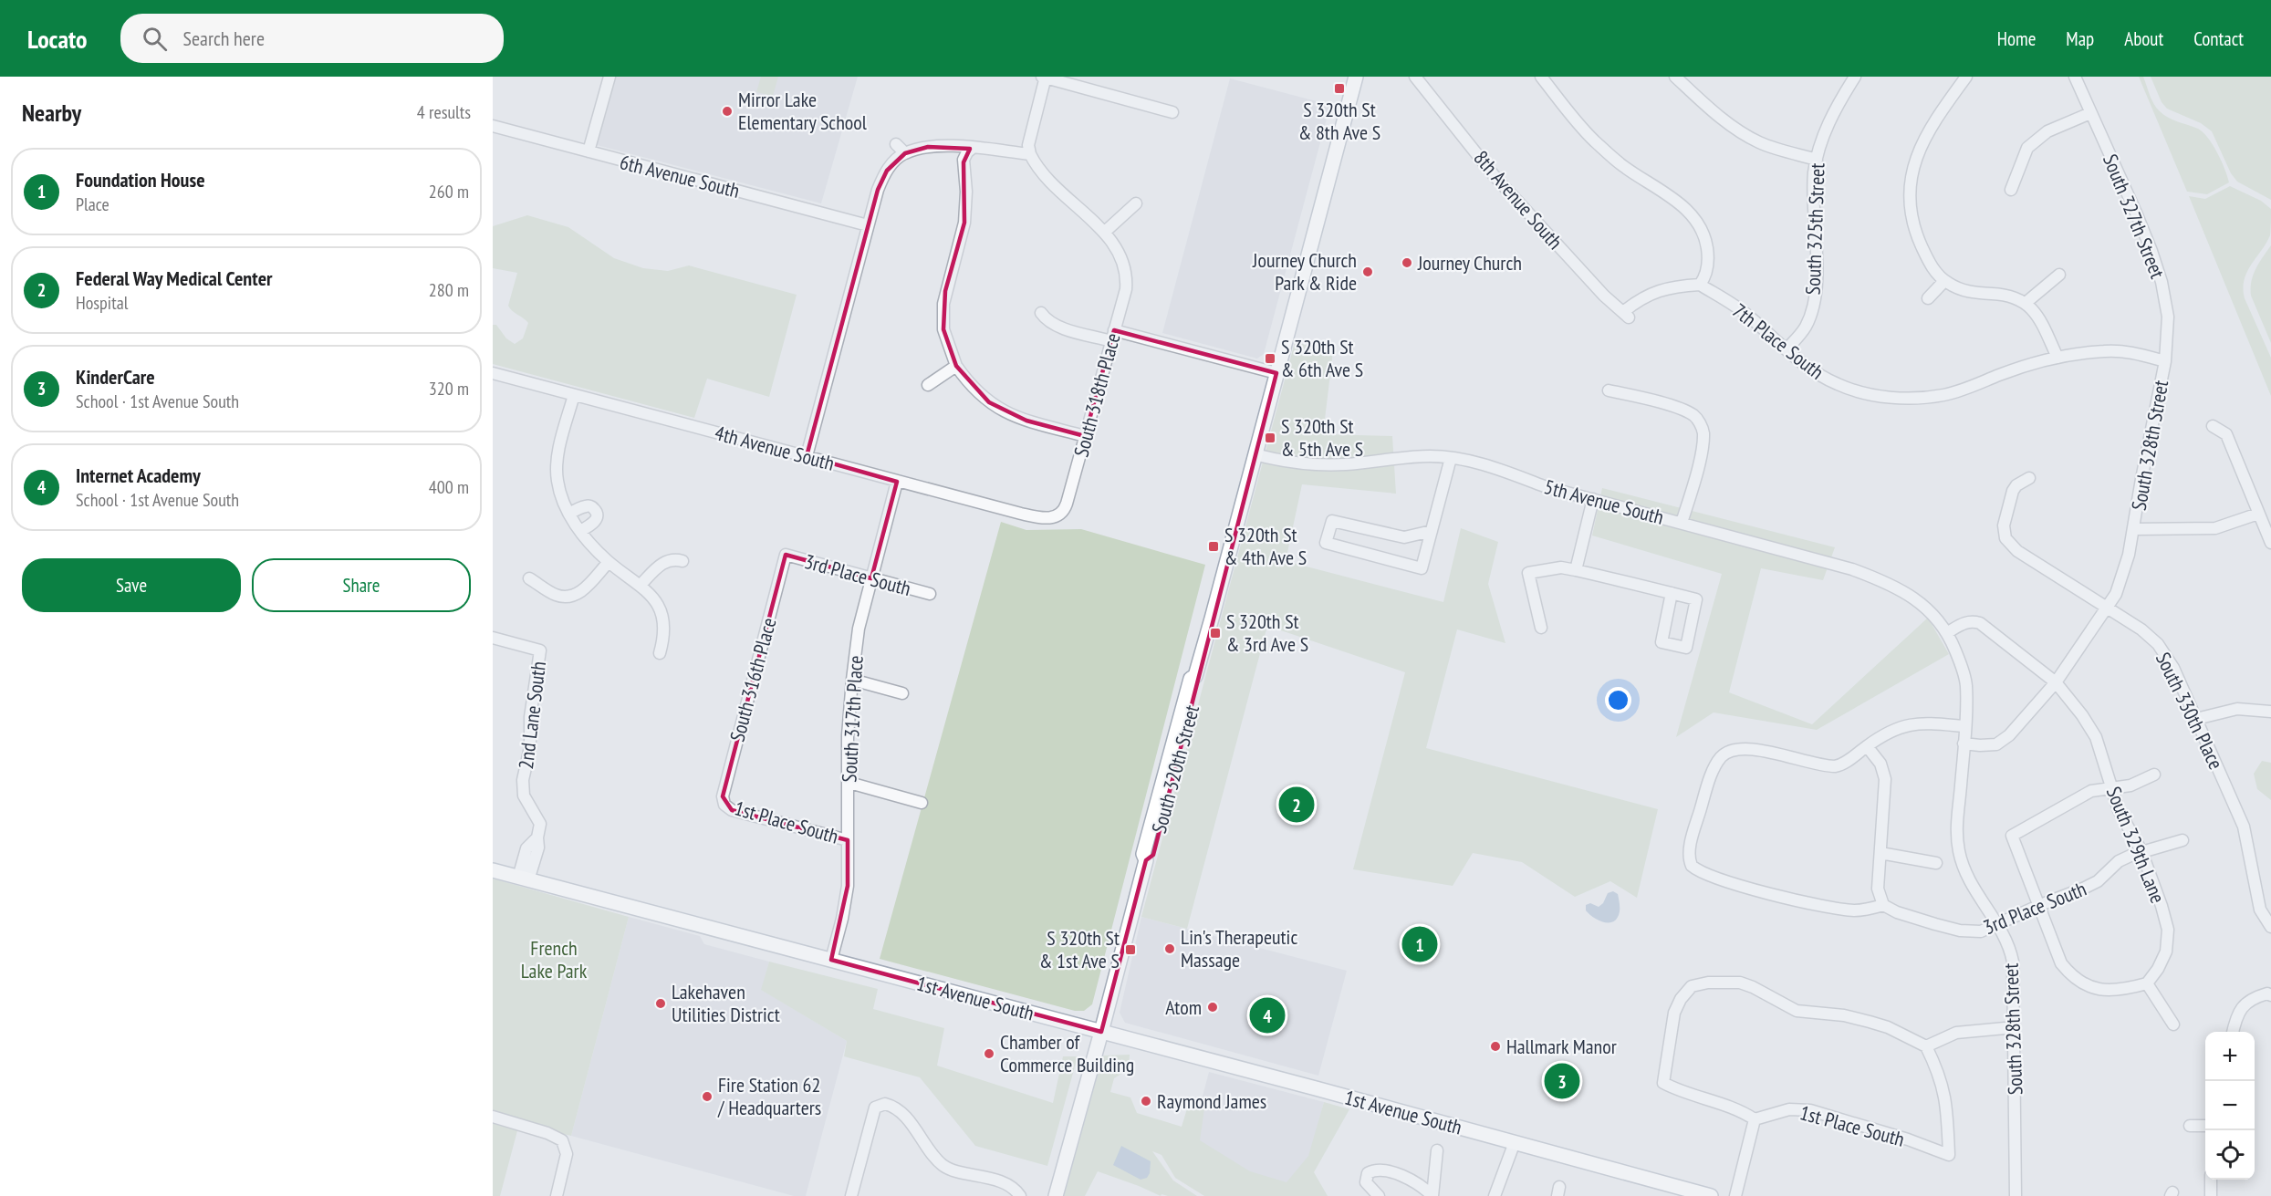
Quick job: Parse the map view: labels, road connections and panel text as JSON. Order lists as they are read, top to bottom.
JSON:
{
  "streets": {
    "main road": ["South 320th Street", "1st Avenue South"],
    "street": [
      "6th Avenue South",
      "8th Avenue South",
      "South 327th Street",
      "South 325th Street",
      "7th Place South",
      "South 318th Place",
      "South 328th Street",
      "4th Avenue South",
      "5th Avenue South",
      "3rd Place South",
      "South 316th Place",
      "South 330th Place",
      "2nd Lane South",
      "South 317th Place",
      "1st Place South",
      "South 329th Lane"
    ]
  },
  "crossings": [
    ["8th Avenue South", "7th Place South"],
    ["South 327th Street", "7th Place South"],
    ["South 327th Street", "South 328th Street"],
    ["South 325th Street", "7th Place South"],
    ["7th Place South", "South 328th Street"],
    ["South 318th Place", "4th Avenue South"],
    ["South 328th Street", "5th Avenue South"],
    ["South 328th Street", "3rd Place South"],
    ["South 328th Street", "South 330th Place"],
    ["South 328th Street", "South 329th Lane"],
    ["4th Avenue South", "South 317th Place"],
    ["5th Avenue South", "South 320th Street"],
    ["3rd Place South", "South 316th Place"],
    ["3rd Place South", "South 317th Place"],
    ["3rd Place South", "South 329th Lane"],
    ["South 316th Place", "1st Place South"],
    ["2nd Lane South", "1st Avenue South"],
    ["South 317th Place", "1st Place South"],
    ["South 317th Place", "1st Avenue South"],
    ["South 320th Street", "1st Avenue South"]
  ],
  "parks": ["French Lake Park"],
  "places": {
    "transit": [
      "S 320th St & 8th Ave S",
      "S 320th St & 6th Ave S",
      "S 320th St & 5th Ave S",
      "S 320th St & 4th Ave S",
      "S 320th St & 3rd Ave S",
      "S 320th St & 1st Ave S"
    ],
    "other": [
      "Mirror Lake Elementary School",
      "Journey Church",
      "Journey Church Park & Ride",
      "Lin's Therapeutic Massage",
      "Lakehaven Utilities District",
      "Atom",
      "Hallmark Manor",
      "Chamber of Commerce Building",
      "Fire Station 62 / Headquarters",
      "Raymond James"
    ]
  },
  "page": {
    "header": "Locato",
    "search": "Search here",
    "nav": [
      "Home",
      "Map",
      "About",
      "Contact"
    ],
    "heading": ["Nearby", "4 results"],
    "list": [
      {
        "mark": "1",
        "name": "Foundation House",
        "note": "Place",
        "value": "260 m"
      },
      {
        "mark": "2",
        "name": "Federal Way Medical Center",
        "note": "Hospital",
        "value": "280 m"
      },
      {
        "mark": "3",
        "name": "KinderCare",
        "note": "School · 1st Avenue South",
        "value": "320 m"
      },
      {
        "mark": "4",
        "name": "Internet Academy",
        "note": "School · 1st Avenue South",
        "value": "400 m"
      }
    ],
    "buttons": ["Save", "Share"],
    "pins": [
      "2",
      "1",
      "4",
      "3"
    ],
    "map_buttons": ["+", "−"]
  }
}
